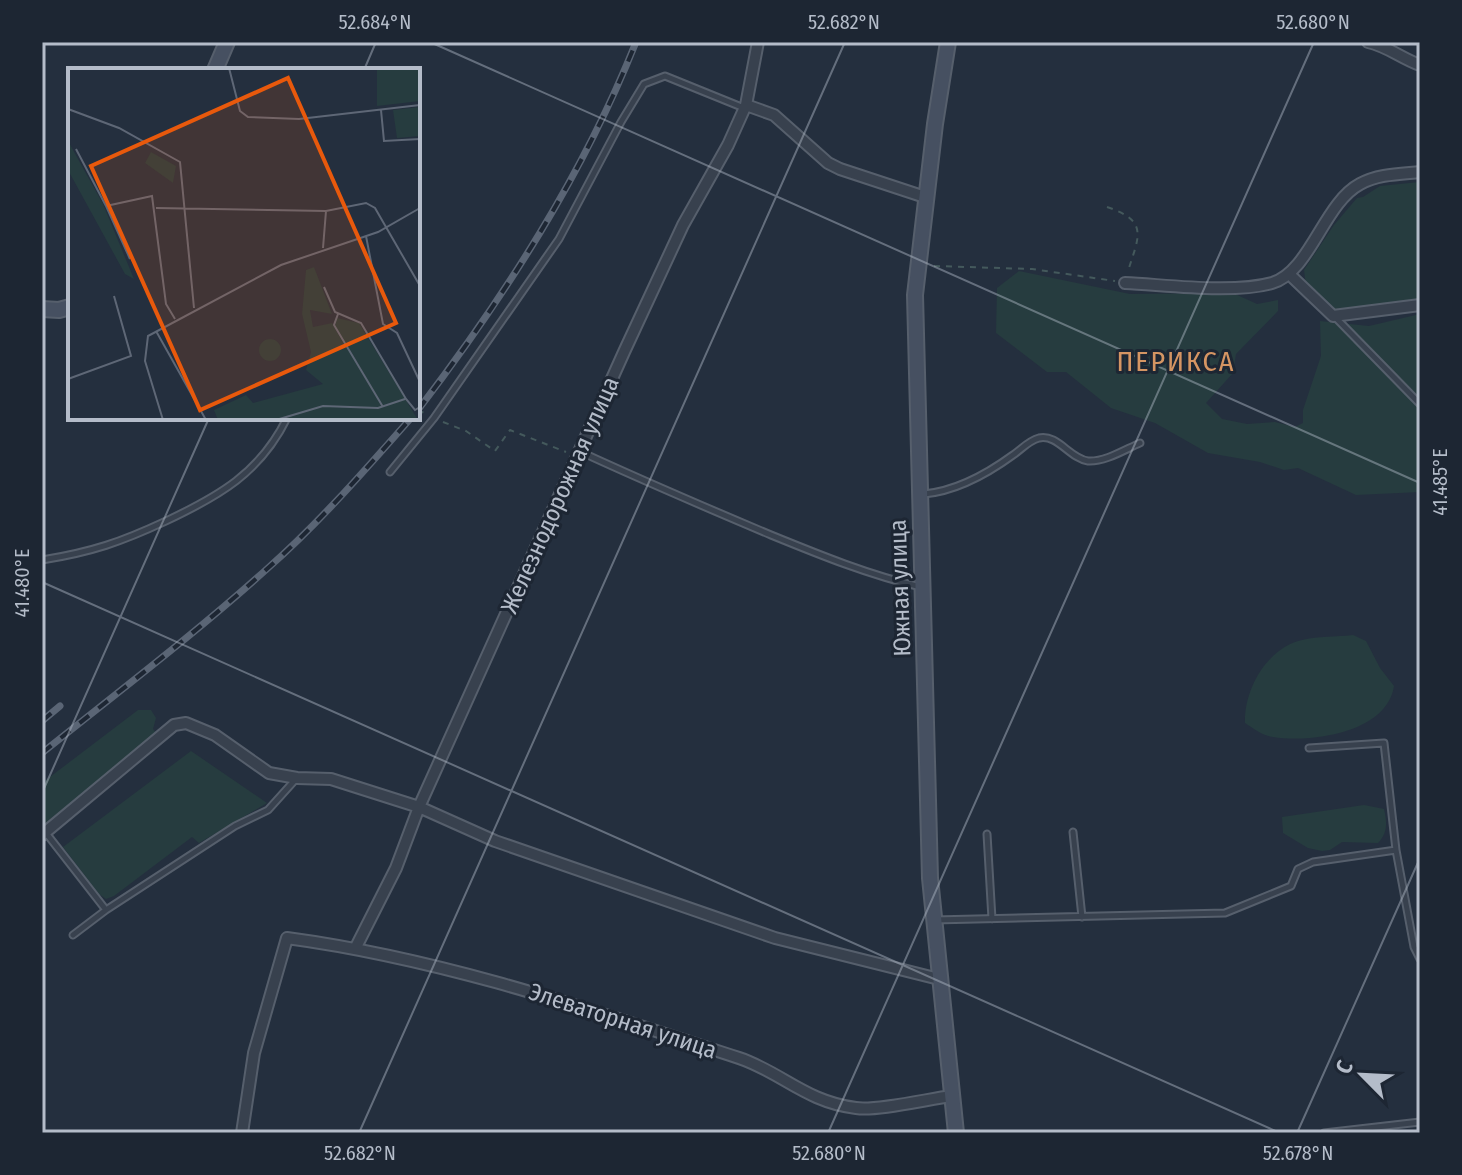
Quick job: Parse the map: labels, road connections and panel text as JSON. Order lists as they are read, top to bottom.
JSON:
{
  "streets": {
    "street": ["Железнодорожная улица", "Южная улица", "Элеваторная улица"]
  },
  "crossings": [
    ["Железнодорожная улица", "Элеваторная улица"],
    ["Южная улица", "Элеваторная улица"]
  ],
  "districts": ["ПЕРИКСА"],
  "north": "top left",
  "coordinates": [
    "52.684°N",
    "52.682°N",
    "52.680°N",
    "41.485°E",
    "41.480°E",
    "52.678°N"
  ]
}
